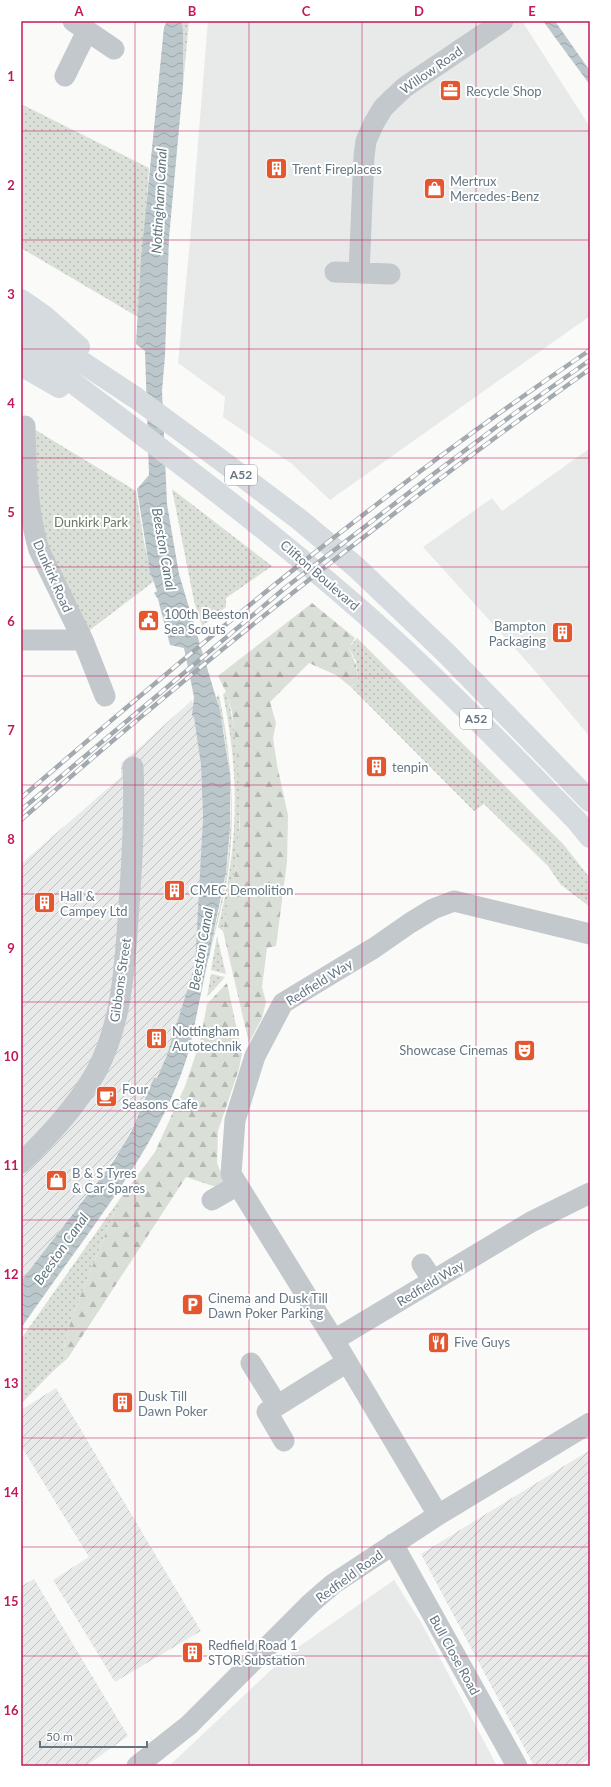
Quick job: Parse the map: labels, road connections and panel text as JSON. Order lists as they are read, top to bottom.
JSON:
{
  "streets": {
    "highway": ["A52", "Clifton Boulevard"],
    "street": [
      "Willow Road",
      "Dunkirk Road",
      "Gibbons Street",
      "Redfield Way",
      "Redfield Road",
      "Bull Close Road"
    ]
  },
  "crossings": [
    ["Redfield Way", "Redfield Road"],
    ["Redfield Road", "Bull Close Road"]
  ],
  "water": ["Nottingham Canal", "Beeston Canal"],
  "parks": ["Dunkirk Park"],
  "places": {
    "office": ["Recycle Shop"],
    "building": [
      "Trent Fireplaces",
      "Bampton Packaging",
      "tenpin",
      "CMEC Demolition",
      "Hall & Campey Ltd",
      "Nottingham Autotechnik",
      "Dusk Till Dawn Poker",
      "Redfield Road 1 STOR Substation"
    ],
    "shop": ["Mertrux Mercedes-Benz", "B & S Tyres & Car Spares"],
    "public building": ["100th Beeston Sea Scouts"],
    "theatre": ["Showcase Cinemas"],
    "cafe": ["Four Seasons Cafe"],
    "parking": ["Cinema and Dusk Till Dawn Poker Parking"],
    "restaurant": ["Five Guys"]
  },
  "scale_bar": "50 m",
  "grid": {
    "columns": [
      "A",
      "B",
      "C",
      "D",
      "E"
    ],
    "rows": [
      "1",
      "2",
      "3",
      "4",
      "5",
      "6",
      "7",
      "8",
      "9",
      "10",
      "11",
      "12",
      "13",
      "14",
      "15",
      "16"
    ]
  }
}
